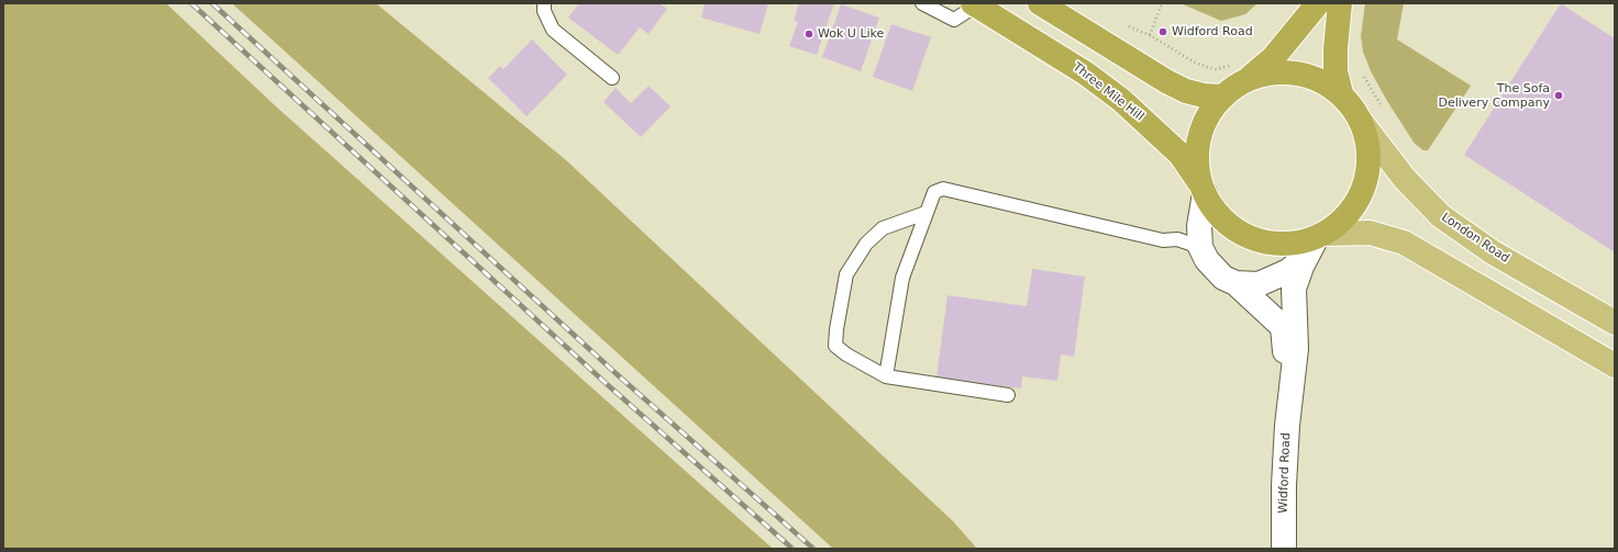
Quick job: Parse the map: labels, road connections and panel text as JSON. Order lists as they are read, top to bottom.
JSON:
{
  "streets": {
    "highway": ["Three Mile Hill"],
    "main road": ["London Road"],
    "street": ["Widford Road"]
  },
  "crossings": [
    ["Three Mile Hill", "Widford Road"]
  ],
  "places": ["Widford Road", "Wok U Like", "The Sofa Delivery Company"]
}
